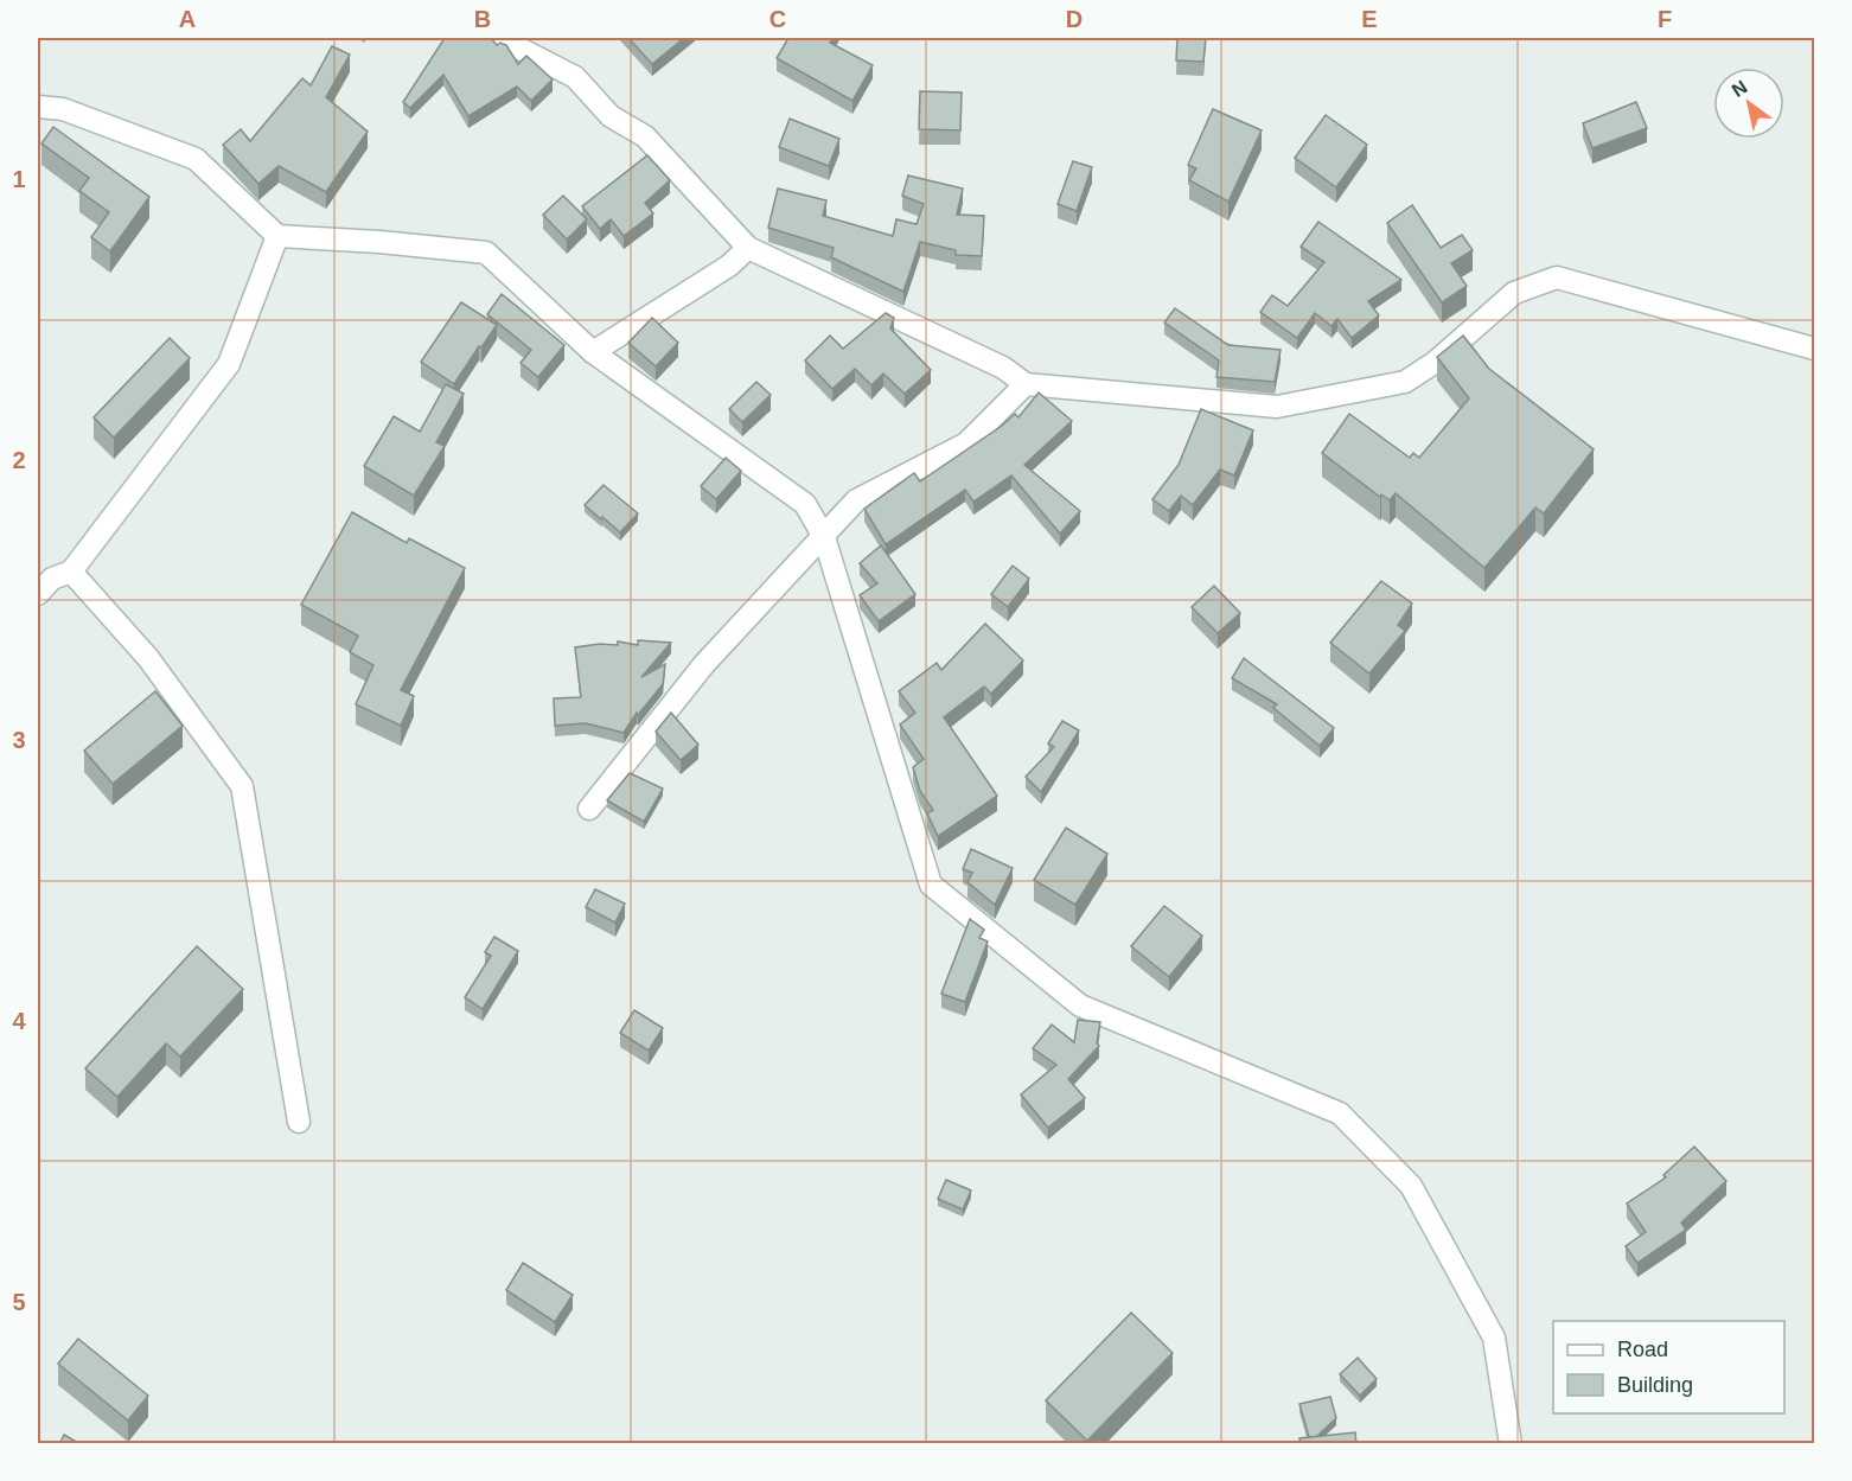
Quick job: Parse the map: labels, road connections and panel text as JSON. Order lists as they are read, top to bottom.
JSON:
{
  "legend": ["Road", "Building"],
  "north": "top left",
  "grid": {
    "columns": [
      "A",
      "B",
      "C",
      "D",
      "E",
      "F"
    ],
    "rows": [
      "1",
      "2",
      "3",
      "4",
      "5"
    ]
  }
}
